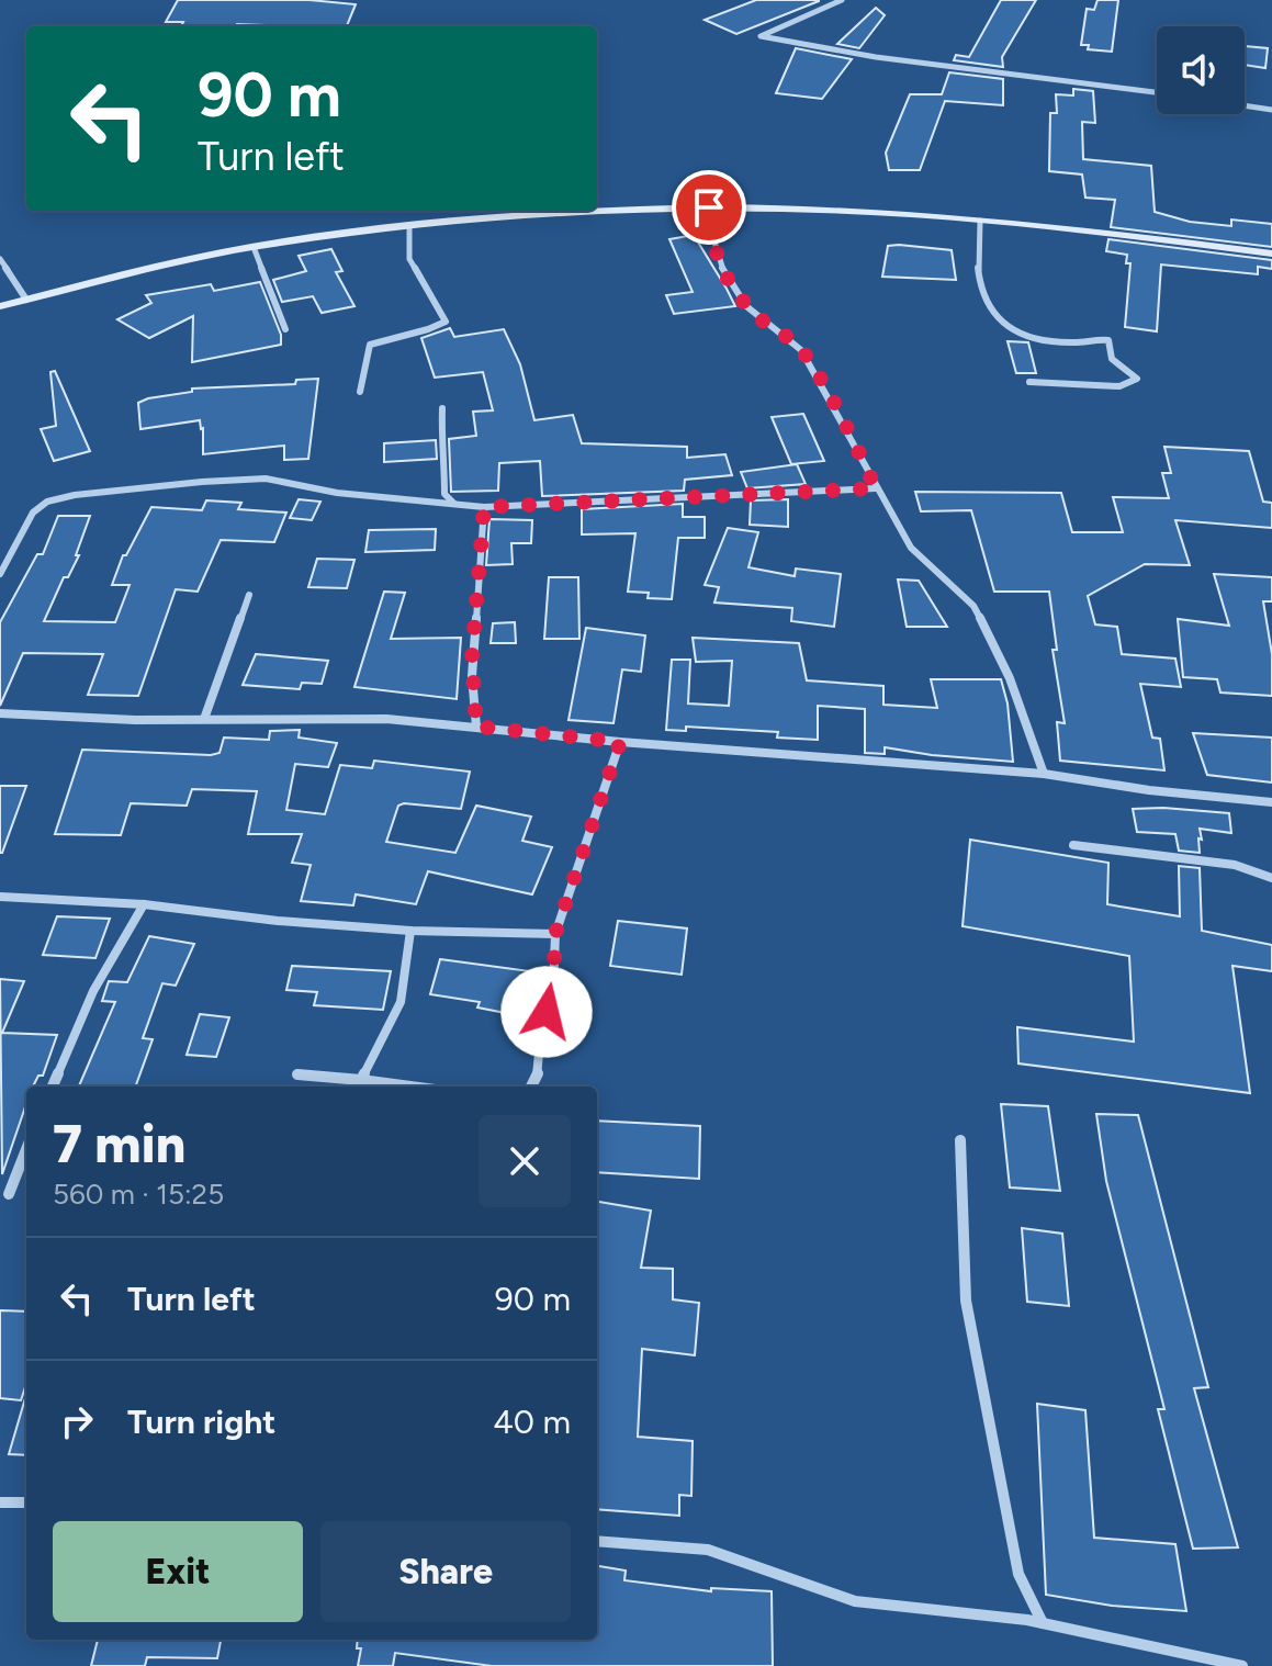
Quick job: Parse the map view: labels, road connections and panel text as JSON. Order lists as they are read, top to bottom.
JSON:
{
  "page": {
    "turn": ["90 m", "Turn left"],
    "heading": ["7 min", "560 m · 15:25"],
    "list": [
      {
        "name": "Turn left",
        "value": "90 m"
      },
      {
        "name": "Turn right",
        "value": "40 m"
      }
    ],
    "buttons": ["Exit", "Share"]
  }
}
